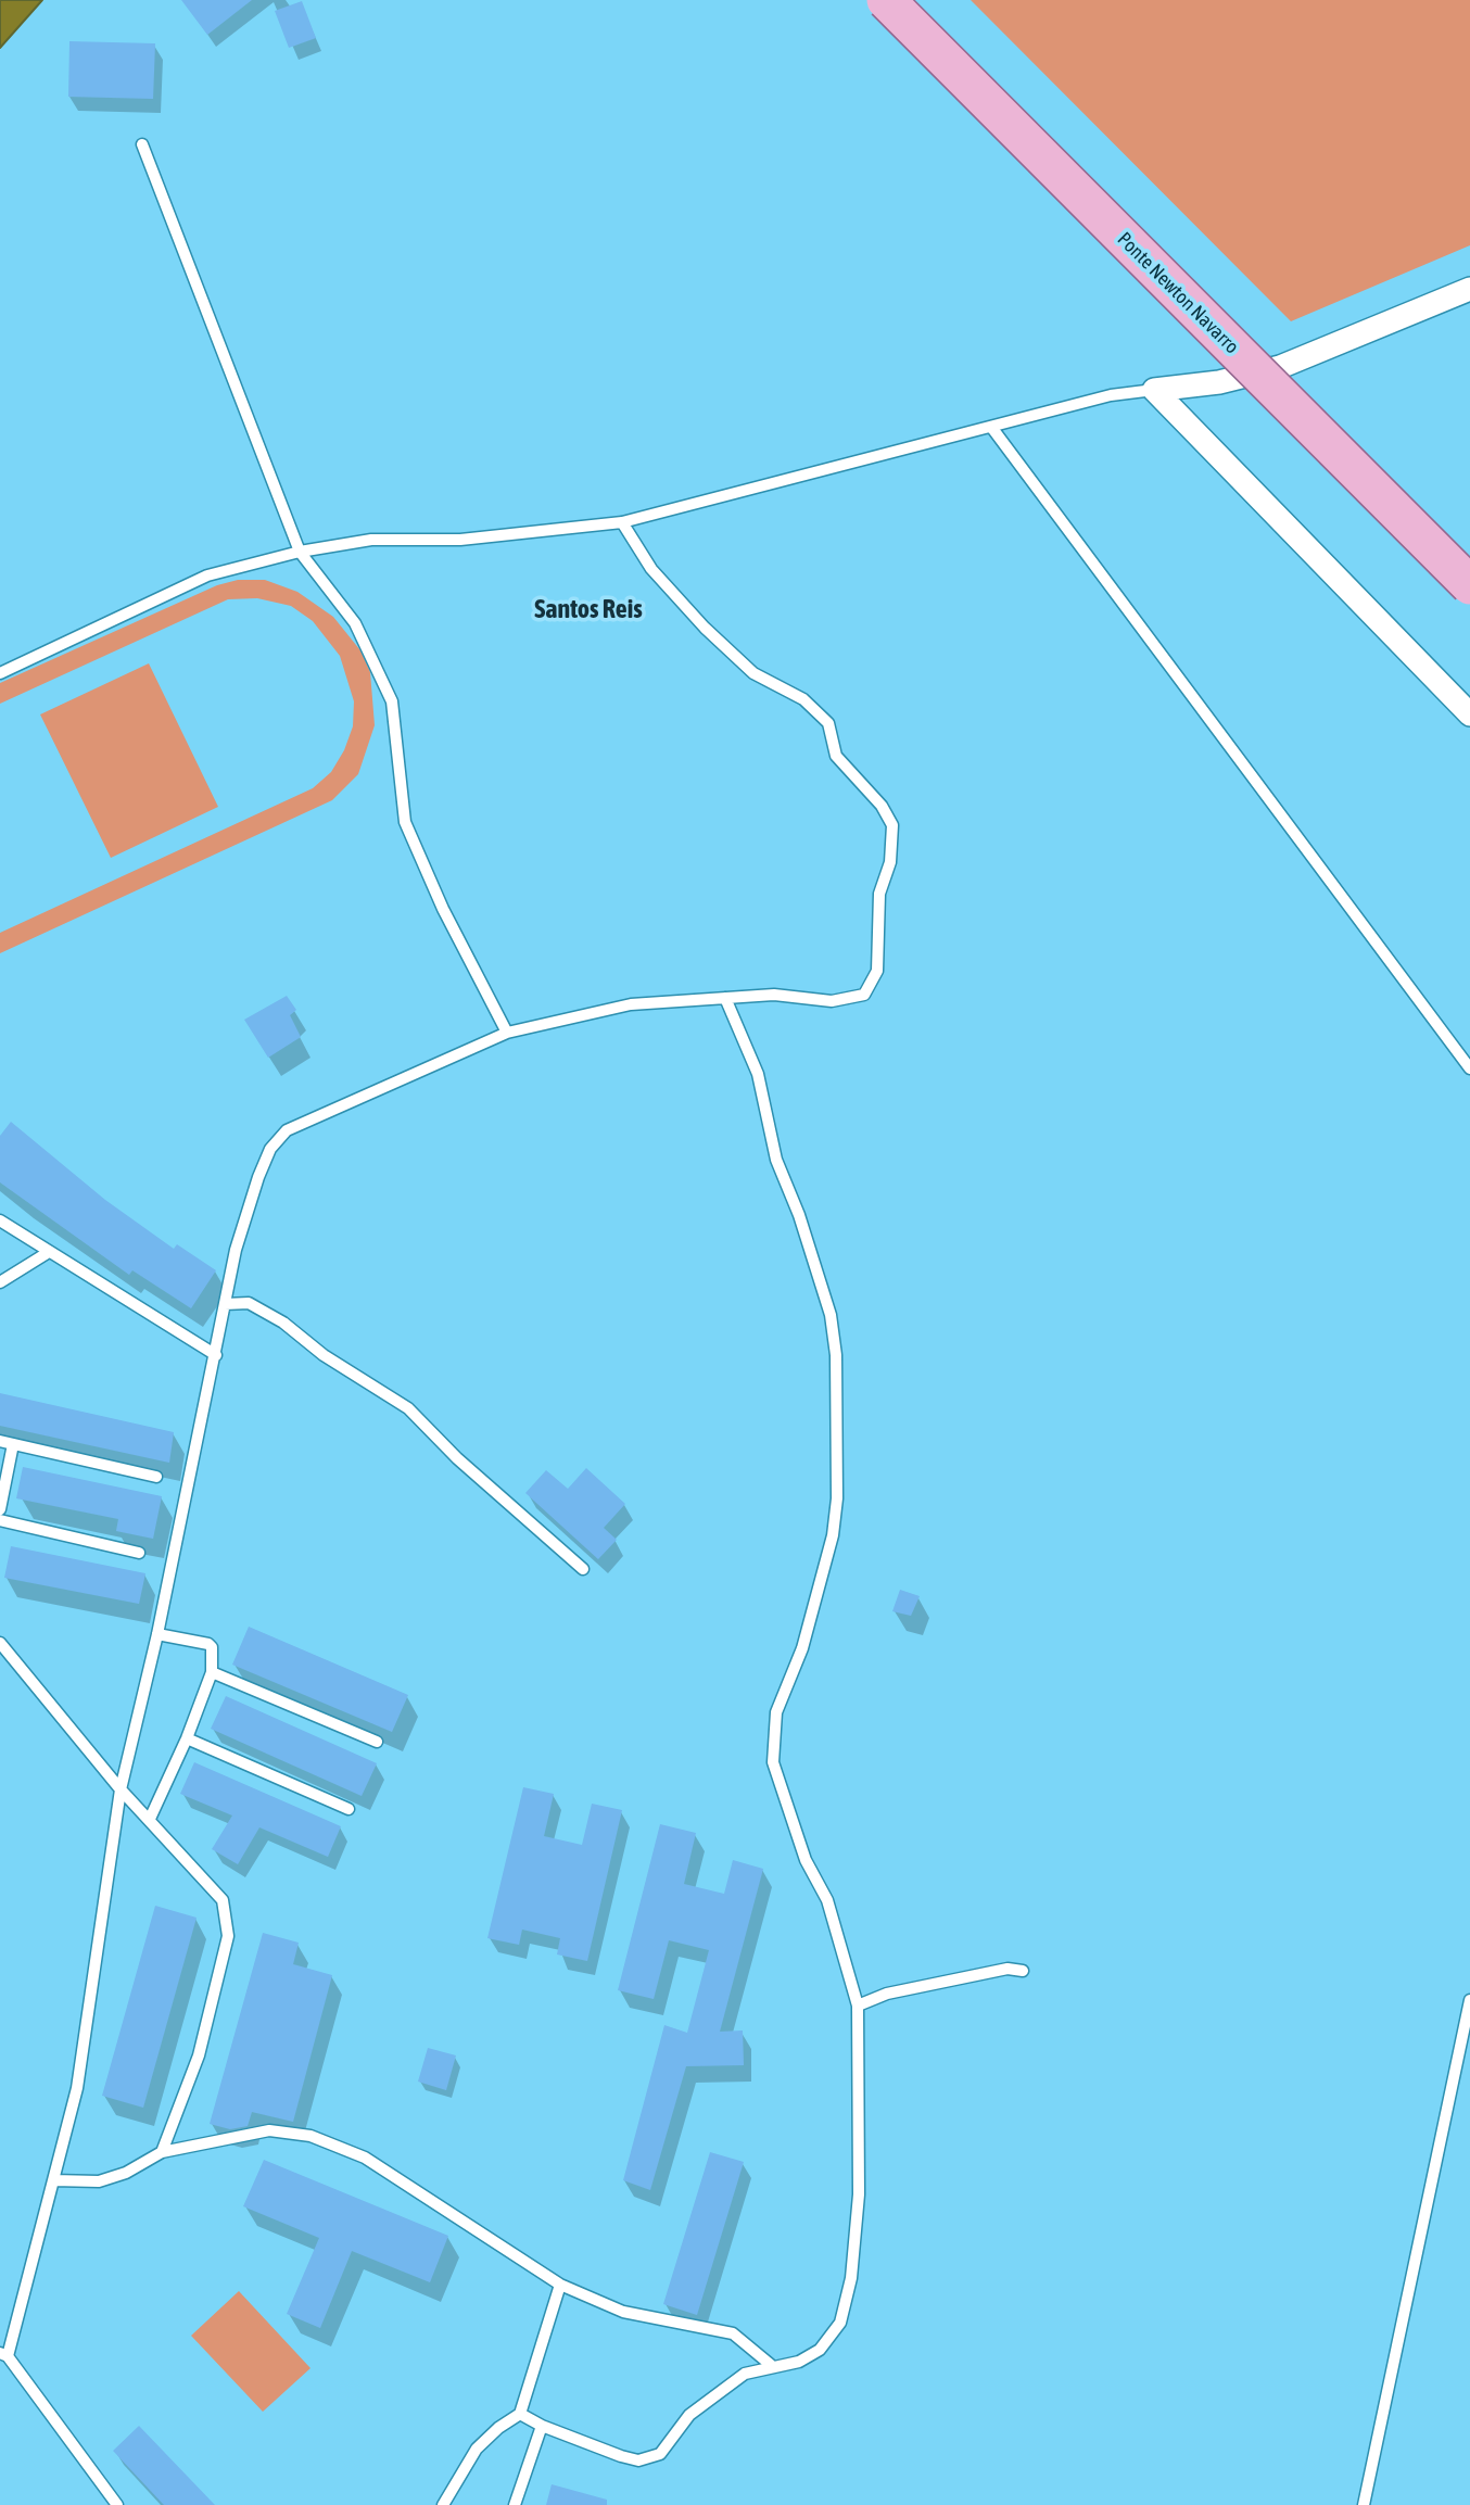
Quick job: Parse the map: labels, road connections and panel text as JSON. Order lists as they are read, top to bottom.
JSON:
{
  "streets": {
    "main road": ["Ponte Newton Navarro"]
  },
  "districts": ["Santos Reis"]
}
